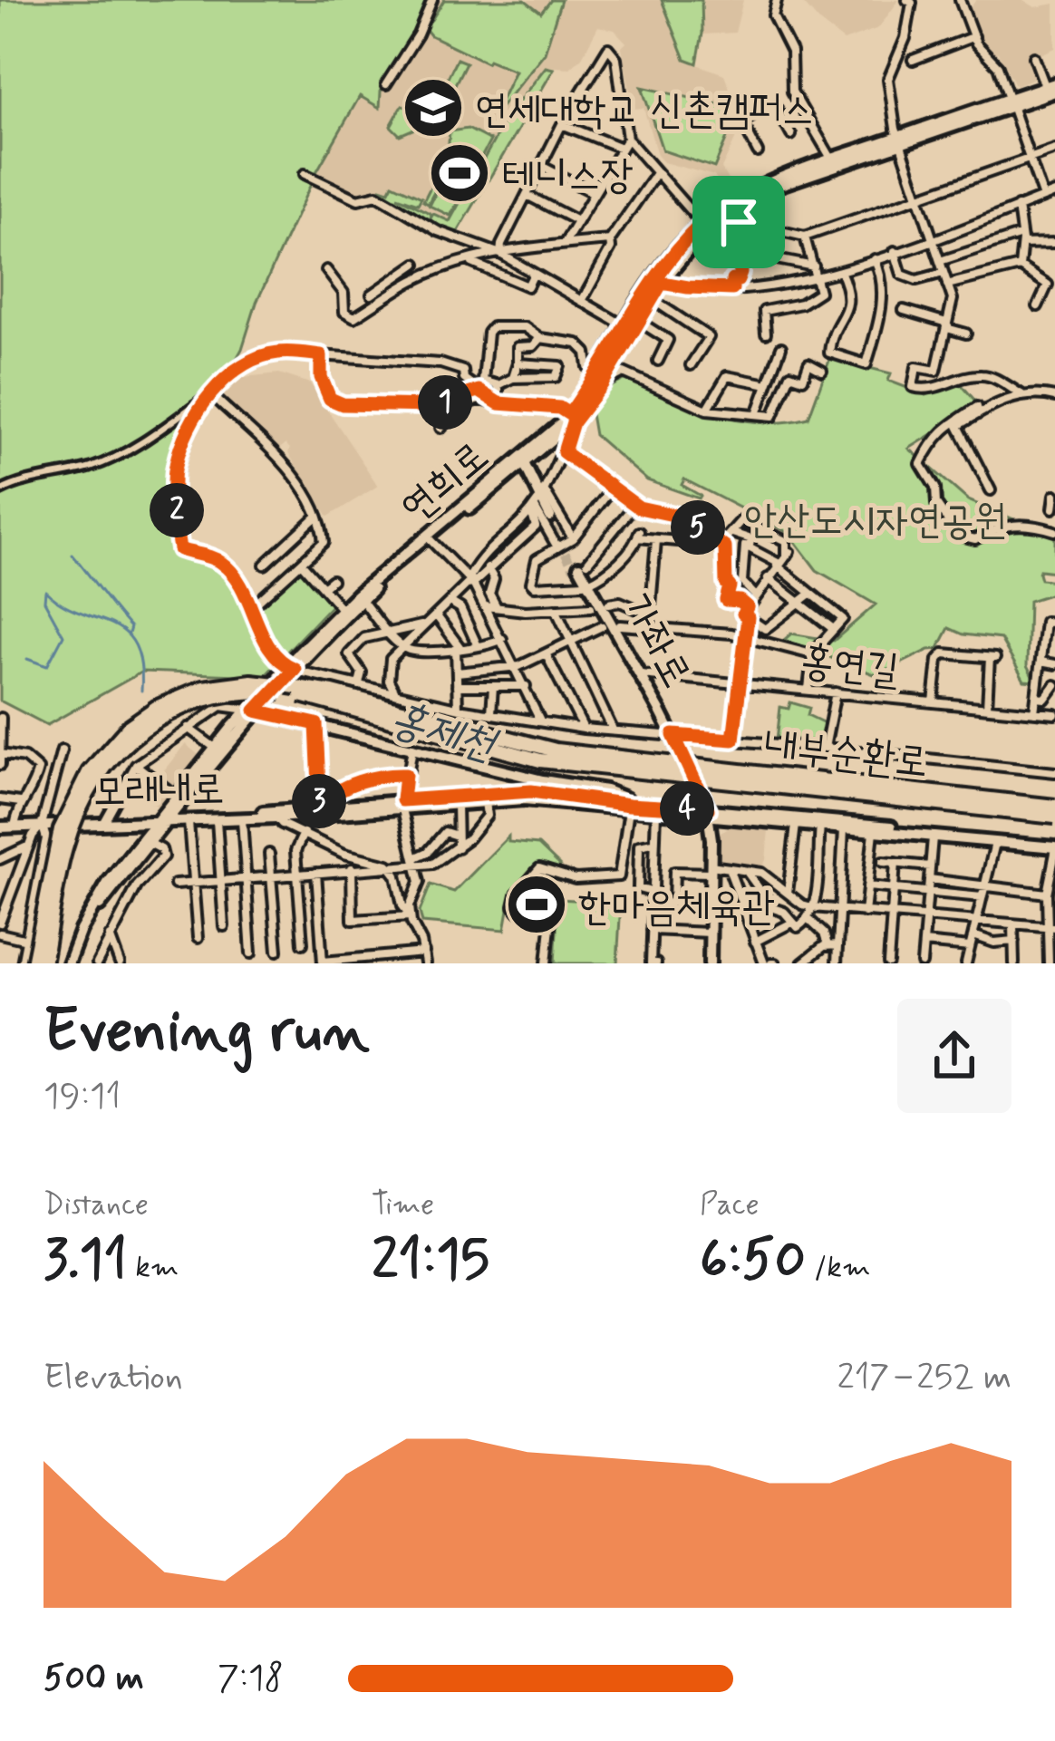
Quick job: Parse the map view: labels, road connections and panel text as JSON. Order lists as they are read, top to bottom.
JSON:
{
  "streets": {
    "highway": ["내부순환로"],
    "main road": ["연희로", "가좌로", "모래내로"],
    "street": ["홍연길"]
  },
  "crossings": [
    ["연희로", "모래내로"],
    ["가좌로", "홍연길"],
    ["가좌로", "모래내로"]
  ],
  "water": ["홍제천"],
  "parks": ["안산도시자연공원"],
  "places": {
    "school or university": ["연세대학교 신촌캠퍼스"],
    "sports": ["테니스장", "한마음체육관"]
  },
  "page": {
    "pins": [
      "1",
      "2",
      "5",
      "3",
      "4"
    ],
    "heading": ["Evening run", "19:11"],
    "stats": [
      ["Distance", "3.11 km"],
      ["Time", "21:15"],
      ["Pace", "6:50 /km"]
    ],
    "chart": ["Elevation", "217–252 m"],
    "list": [
      {
        "name": "500 m",
        "note": "7:18"
      }
    ]
  }
}
